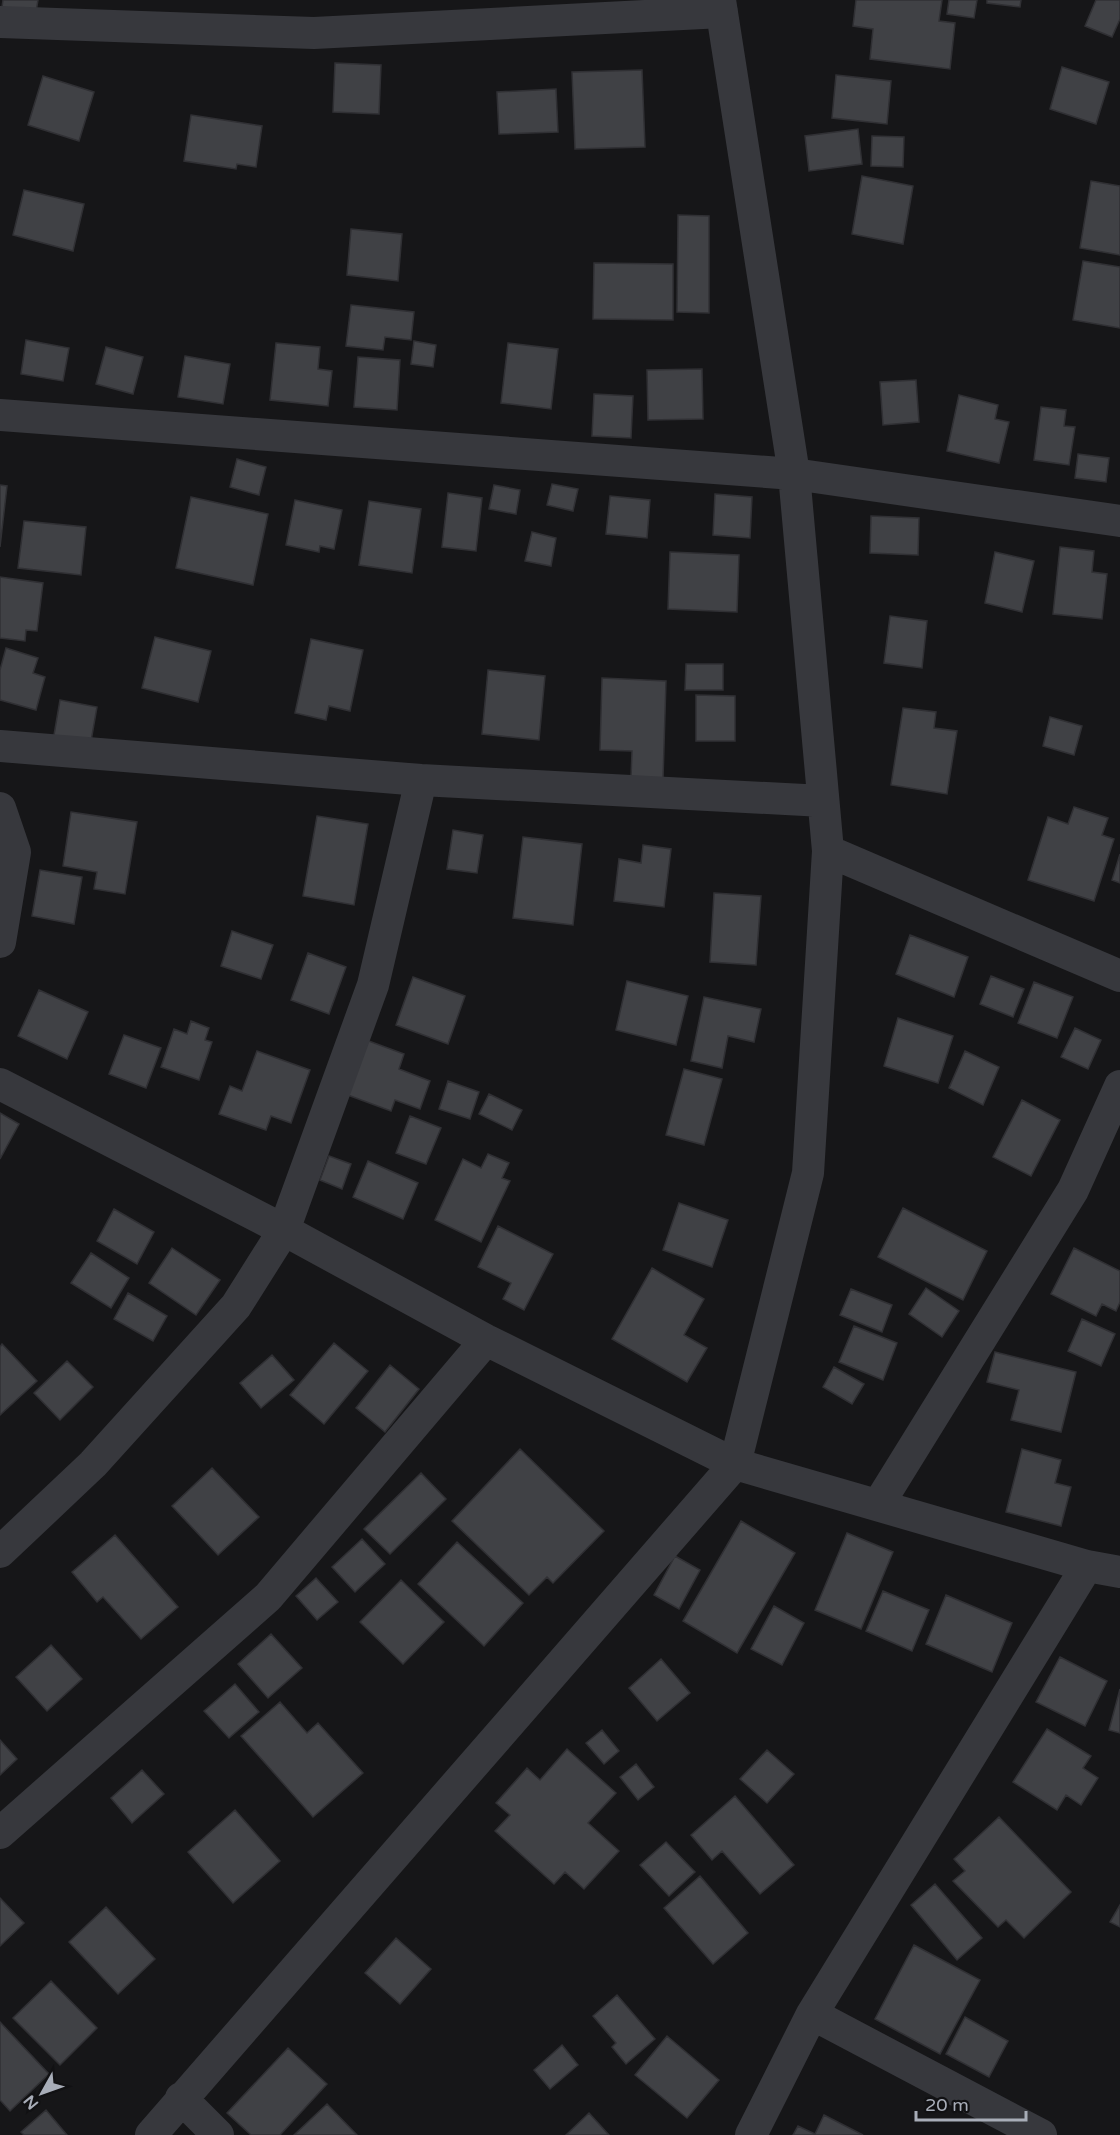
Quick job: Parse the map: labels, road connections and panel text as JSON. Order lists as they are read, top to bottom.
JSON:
{
  "scale_bar": "20 m",
  "north": "bottom left"
}
